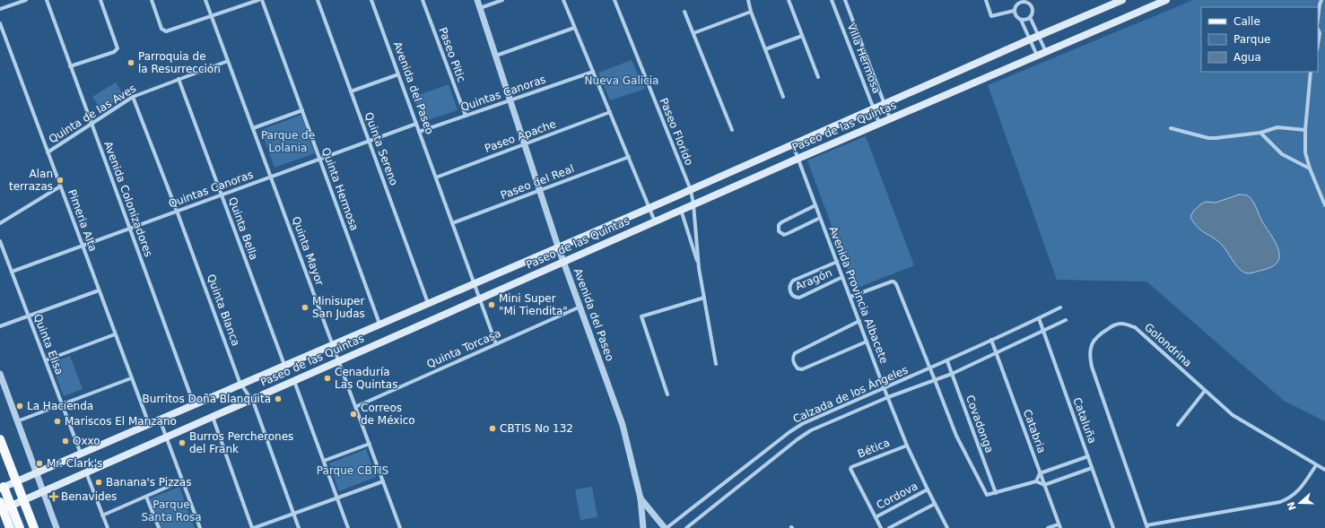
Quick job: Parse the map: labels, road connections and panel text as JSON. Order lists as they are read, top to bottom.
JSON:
{
  "streets": {
    "main road": ["Paseo de las Quintas"],
    "street": [
      "Paseo Pitic",
      "Villa Hermosa",
      "Avenida del Paseo",
      "Quintas Canoras",
      "Quinta de las Aves",
      "Paseo Florido",
      "Paseo Apache",
      "Quinta Sereno",
      "Paseo del Real",
      "Quinta Hermosa",
      "Avenida Colonizadores",
      "Pimeria Alta",
      "Quinta Bella",
      "Quinta Mayor",
      "Aragón",
      "Avenida Provincia Albacete",
      "Quinta Blanca",
      "Quinta Elisa",
      "Golondrina",
      "Quinta Torcasa",
      "Calzada de los Ángeles",
      "Cataluña",
      "Covadonga",
      "Catabria",
      "Bética",
      "Cordova"
    ]
  },
  "crossings": [
    ["Paseo Pitic", "Quintas Canoras"],
    ["Villa Hermosa", "Paseo de las Quintas"],
    ["Avenida del Paseo", "Quintas Canoras"],
    ["Avenida del Paseo", "Paseo de las Quintas"],
    ["Avenida del Paseo", "Paseo Apache"],
    ["Avenida del Paseo", "Paseo del Real"],
    ["Avenida del Paseo", "Quinta Torcasa"],
    ["Avenida del Paseo", "Calzada de los Ángeles"],
    ["Quintas Canoras", "Quinta Sereno"],
    ["Quintas Canoras", "Quinta Hermosa"],
    ["Quintas Canoras", "Avenida Colonizadores"],
    ["Quintas Canoras", "Pimeria Alta"],
    ["Quintas Canoras", "Quinta Bella"],
    ["Quintas Canoras", "Quinta Mayor"],
    ["Quintas Canoras", "Quinta Blanca"],
    ["Quintas Canoras", "Quinta Elisa"],
    ["Quinta de las Aves", "Avenida Colonizadores"],
    ["Quinta de las Aves", "Pimeria Alta"],
    ["Quinta de las Aves", "Quinta Bella"],
    ["Quinta de las Aves", "Quinta Mayor"],
    ["Quinta de las Aves", "Quinta Blanca"],
    ["Paseo de las Quintas", "Paseo Florido"],
    ["Paseo de las Quintas", "Quinta Sereno"],
    ["Paseo de las Quintas", "Quinta Hermosa"],
    ["Paseo de las Quintas", "Avenida Colonizadores"],
    ["Paseo de las Quintas", "Pimeria Alta"],
    ["Paseo de las Quintas", "Quinta Bella"],
    ["Paseo de las Quintas", "Quinta Mayor"],
    ["Paseo de las Quintas", "Avenida Provincia Albacete"],
    ["Paseo de las Quintas", "Quinta Blanca"],
    ["Paseo de las Quintas", "Quinta Elisa"],
    ["Quinta Mayor", "Quinta Torcasa"],
    ["Aragón", "Avenida Provincia Albacete"],
    ["Avenida Provincia Albacete", "Calzada de los Ángeles"],
    ["Avenida Provincia Albacete", "Bética"],
    ["Avenida Provincia Albacete", "Cordova"],
    ["Calzada de los Ángeles", "Cataluña"],
    ["Calzada de los Ángeles", "Covadonga"],
    ["Calzada de los Ángeles", "Catabria"],
    ["Bética", "Cordova"]
  ],
  "parks": [
    "Nueva Galicia",
    "Parque de Lolania",
    "Parque CBTIS",
    "Parque Santa Rosa"
  ],
  "places": {
    "other": [
      "Parroquia de la Resurrección",
      "Alan terrazas",
      "Mini Super \"Mi Tiendita\"",
      "Minisuper San Judas",
      "Cenaduría Las Quintas",
      "Burritos Doña Blanquita",
      "La Hacienda",
      "Correos de México",
      "Mariscos El Manzano",
      "CBTIS No 132",
      "Oxxo",
      "Burros Percherones del Frank",
      "Mr. Clark's",
      "Banana's Pizzas"
    ],
    "health": ["Benavides"]
  },
  "legend": ["Calle", "Parque", "Agua"],
  "north": "left"
}
